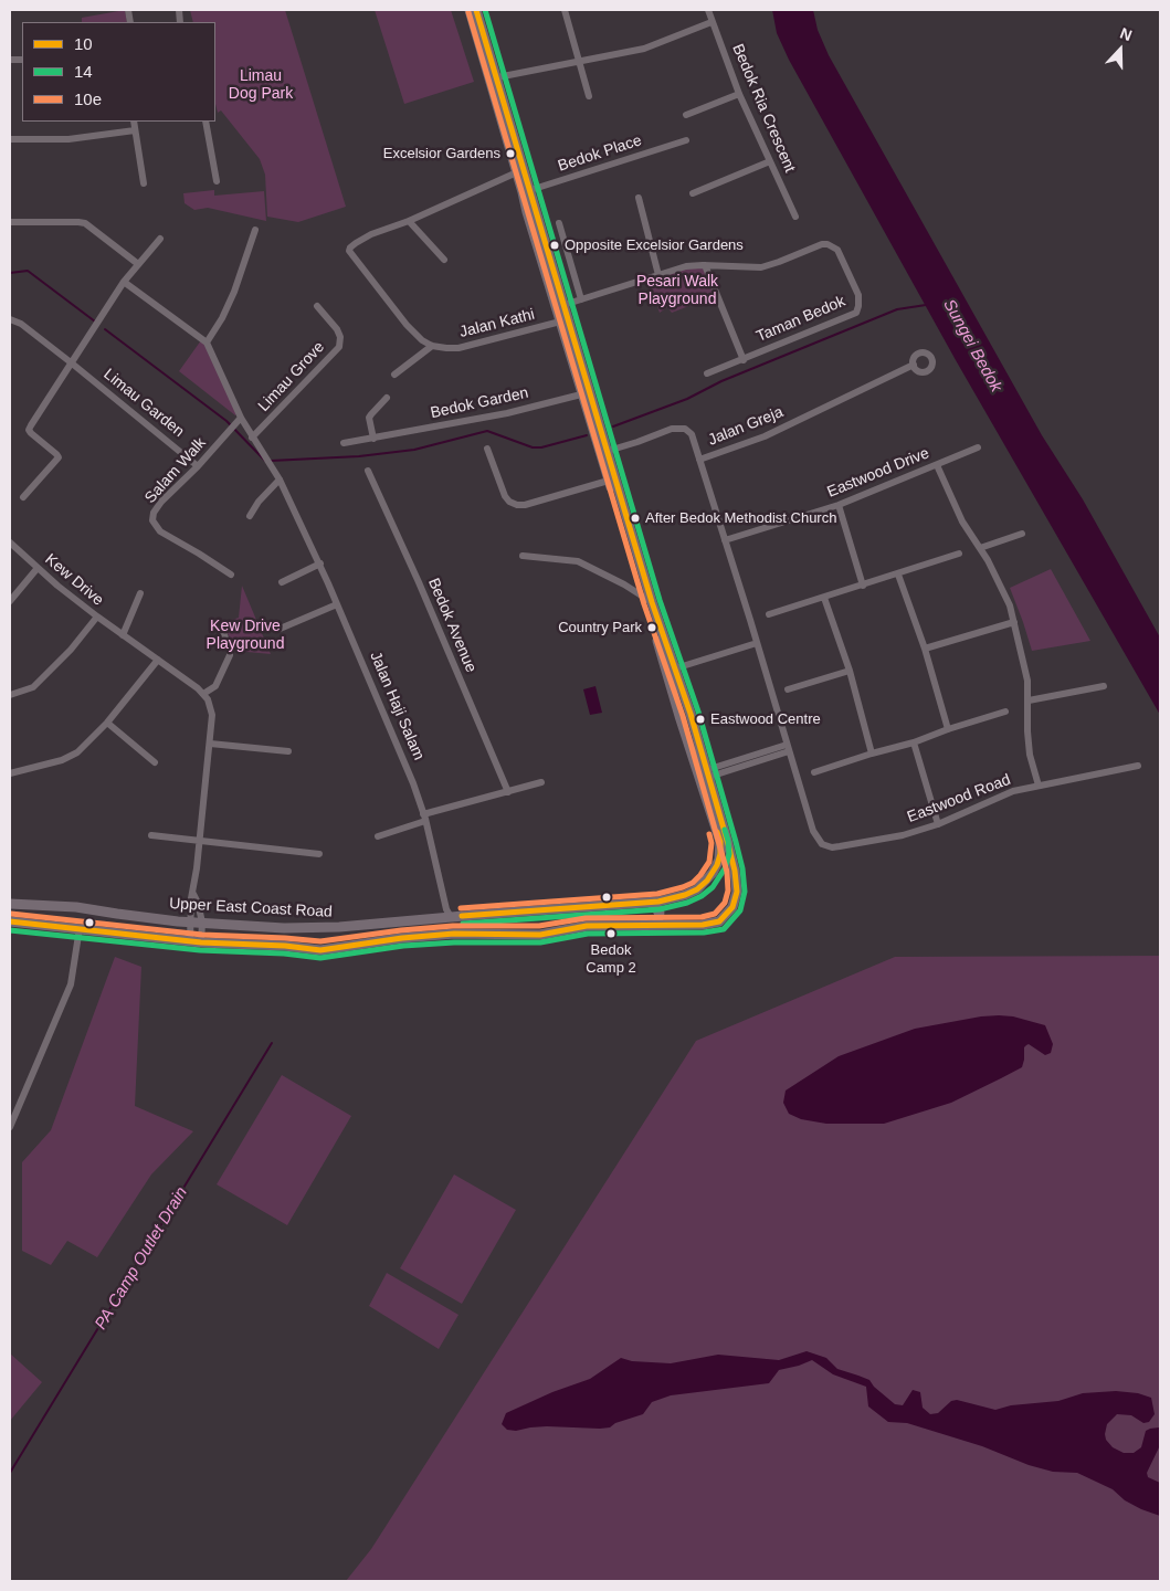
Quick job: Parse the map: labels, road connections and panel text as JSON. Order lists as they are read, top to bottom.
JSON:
{
  "streets": {
    "main road": ["Upper East Coast Road"],
    "street": [
      "Bedok Ria Crescent",
      "Bedok Place",
      "Taman Bedok",
      "Jalan Kathi",
      "Limau Grove",
      "Limau Garden",
      "Bedok Garden",
      "Jalan Greja",
      "Salam Walk",
      "Eastwood Drive",
      "Kew Drive",
      "Bedok Avenue",
      "Jalan Haji Salam",
      "Eastwood Road"
    ]
  },
  "crossings": [
    ["Limau Grove", "Jalan Haji Salam"],
    ["Limau Garden", "Salam Walk"],
    ["Jalan Greja", "Eastwood Road"],
    ["Salam Walk", "Jalan Haji Salam"],
    ["Eastwood Drive", "Eastwood Road"],
    ["Jalan Haji Salam", "Upper East Coast Road"]
  ],
  "water": ["Sungei Bedok", "PA Camp Outlet Drain"],
  "parks": ["Limau Dog Park", "Pesari Walk Playground", "Kew Drive Playground"],
  "places": [
    "Excelsior Gardens",
    "Opposite Excelsior Gardens",
    "After Bedok Methodist Church",
    "Country Park",
    "Eastwood Centre",
    "Bedok Camp 2"
  ],
  "lines": ["transit line 10", "transit line 14", "transit line 10e"],
  "legend": ["10", "14", "10e"],
  "north": "top"
}
